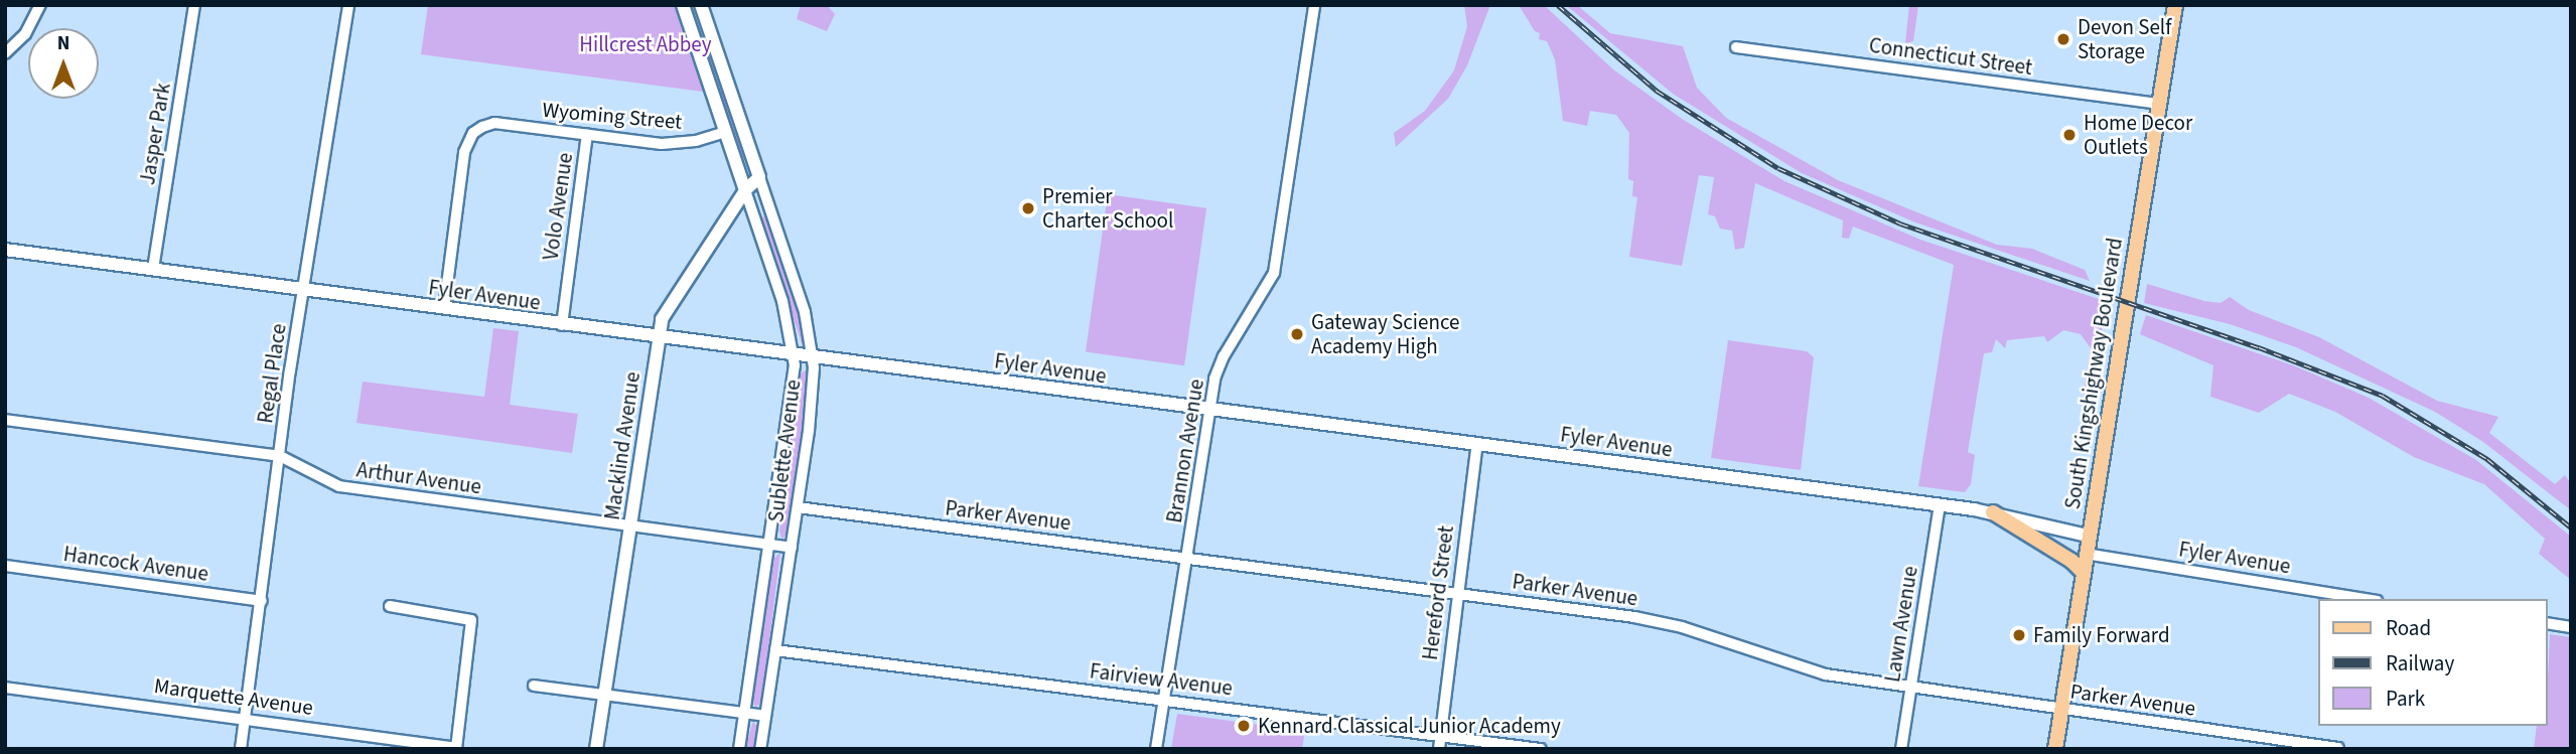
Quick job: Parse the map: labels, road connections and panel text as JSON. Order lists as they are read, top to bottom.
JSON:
{
  "streets": {
    "main road": ["South Kingshighway Boulevard"],
    "street": [
      "Connecticut Street",
      "Wyoming Street",
      "Jasper Park",
      "Volo Avenue",
      "Fyler Avenue",
      "Regal Place",
      "Macklind Avenue",
      "Sublette Avenue",
      "Brannon Avenue",
      "Arthur Avenue",
      "Parker Avenue",
      "Hancock Avenue",
      "Hereford Street",
      "Lawn Avenue",
      "Fairview Avenue",
      "Marquette Avenue"
    ]
  },
  "crossings": [
    ["Connecticut Street", "South Kingshighway Boulevard"],
    ["Wyoming Street", "Volo Avenue"],
    ["Wyoming Street", "Fyler Avenue"],
    ["Wyoming Street", "Sublette Avenue"],
    ["Jasper Park", "Fyler Avenue"],
    ["Volo Avenue", "Fyler Avenue"],
    ["Fyler Avenue", "Regal Place"],
    ["Fyler Avenue", "South Kingshighway Boulevard"],
    ["Fyler Avenue", "Macklind Avenue"],
    ["Fyler Avenue", "Sublette Avenue"],
    ["Fyler Avenue", "Brannon Avenue"],
    ["Fyler Avenue", "Hereford Street"],
    ["Fyler Avenue", "Lawn Avenue"],
    ["Regal Place", "Arthur Avenue"],
    ["Regal Place", "Hancock Avenue"],
    ["Regal Place", "Marquette Avenue"],
    ["South Kingshighway Boulevard", "Parker Avenue"],
    ["Macklind Avenue", "Sublette Avenue"],
    ["Macklind Avenue", "Arthur Avenue"],
    ["Sublette Avenue", "Arthur Avenue"],
    ["Sublette Avenue", "Parker Avenue"],
    ["Sublette Avenue", "Fairview Avenue"],
    ["Brannon Avenue", "Parker Avenue"],
    ["Brannon Avenue", "Fairview Avenue"],
    ["Parker Avenue", "Hereford Street"],
    ["Parker Avenue", "Lawn Avenue"],
    ["Hereford Street", "Fairview Avenue"]
  ],
  "parks": ["Hillcrest Abbey"],
  "places": [
    "Devon Self Storage",
    "Home Decor Outlets",
    "Premier Charter School",
    "Gateway Science Academy High",
    "Family Forward",
    "Kennard Classical Junior Academy"
  ],
  "legend": ["Road", "Railway", "Park"],
  "north": "top"
}
